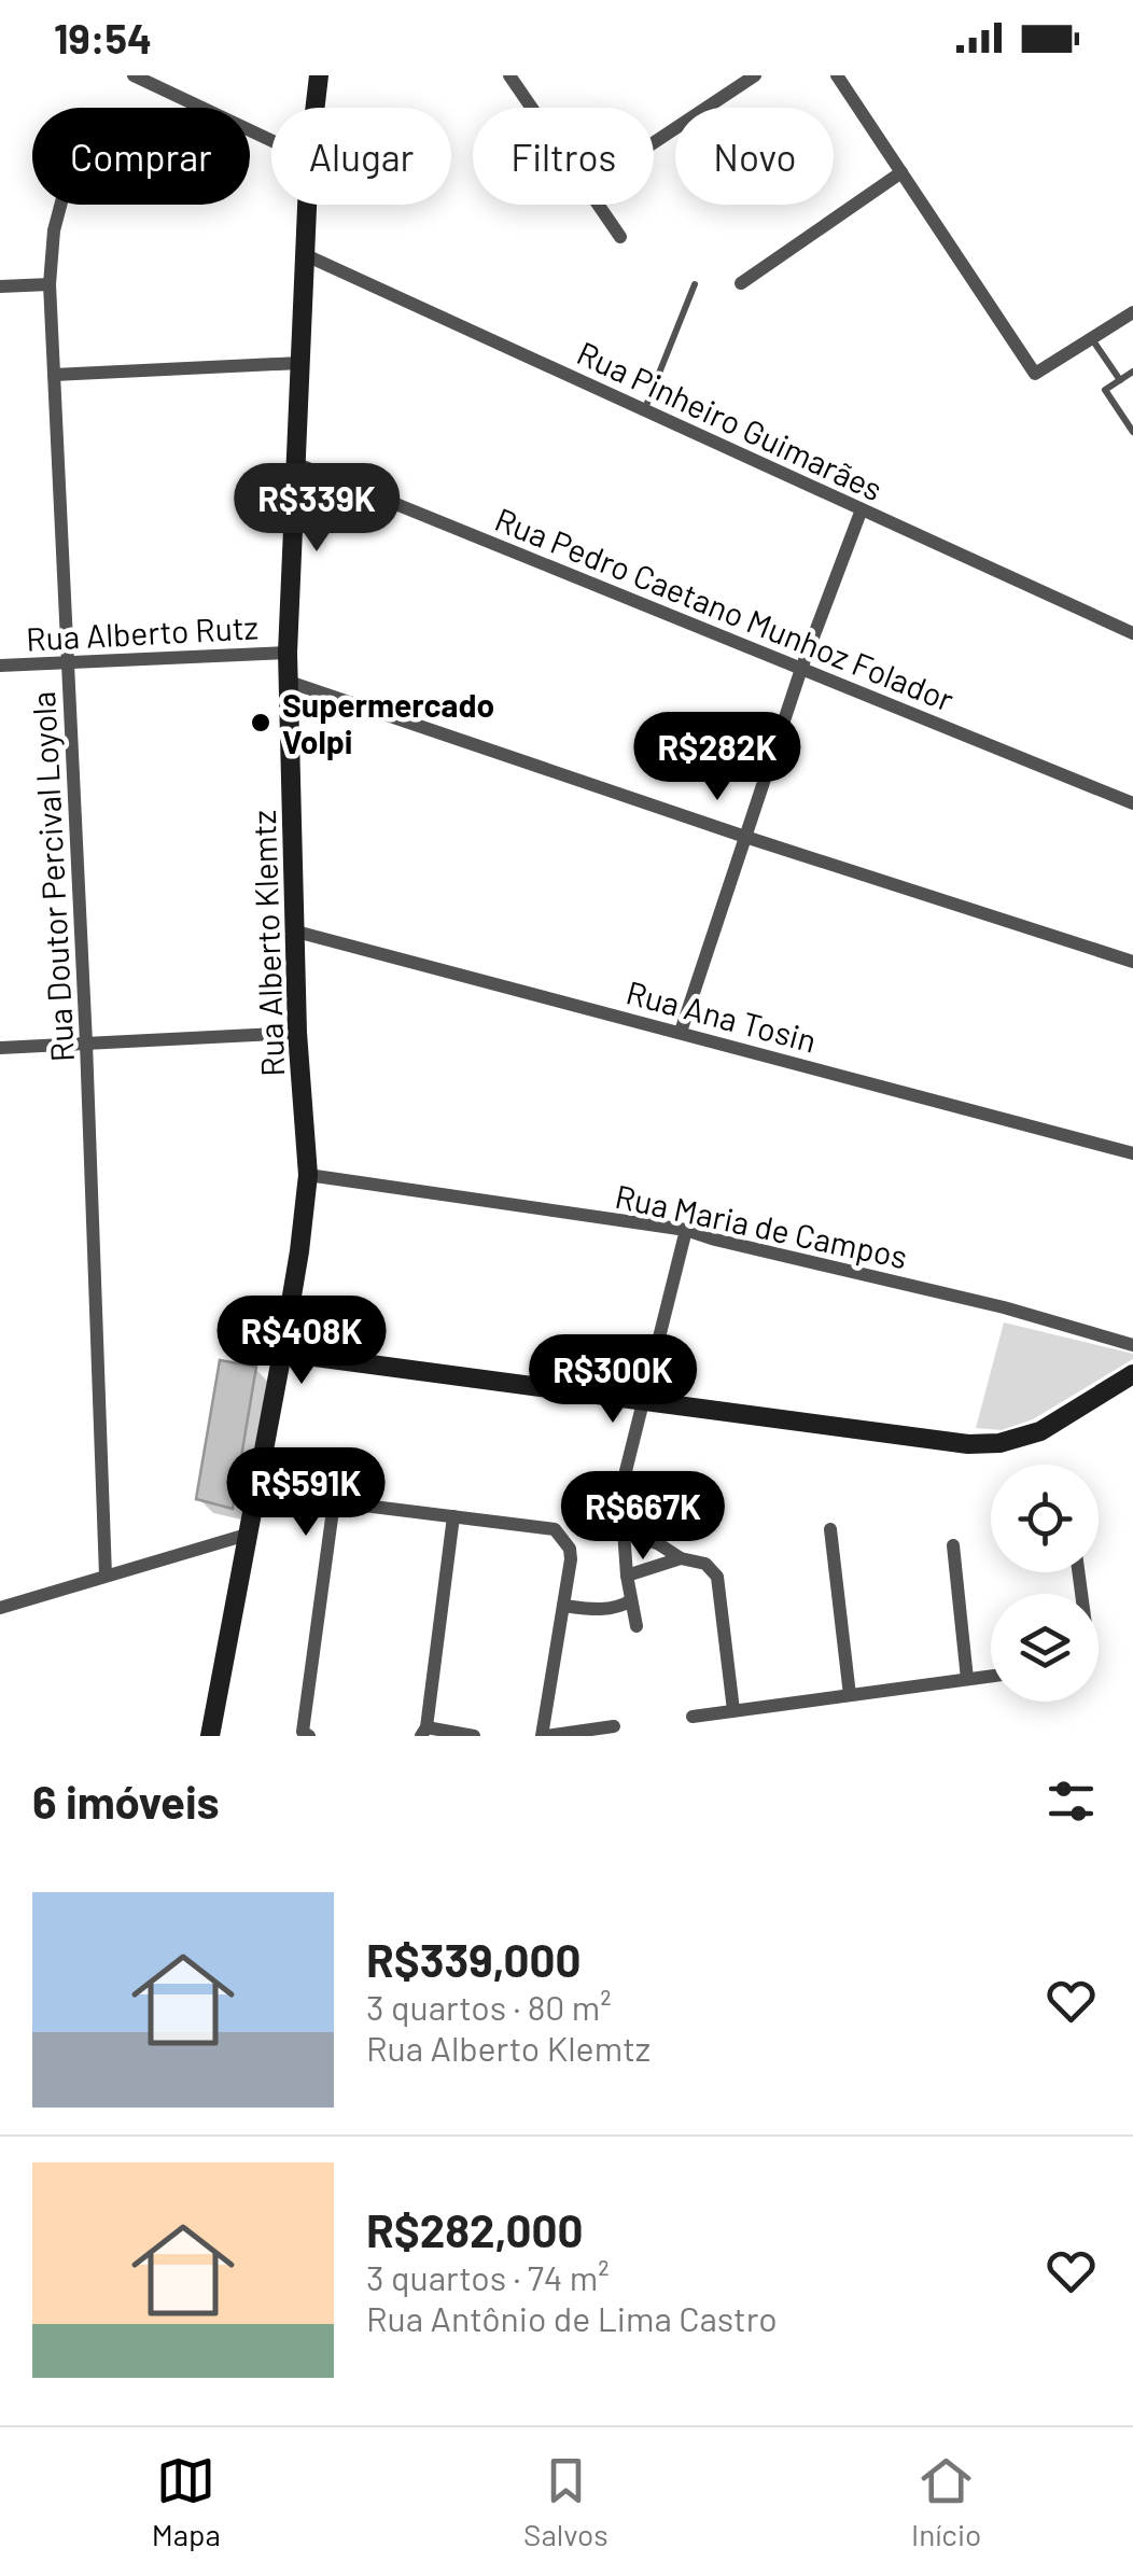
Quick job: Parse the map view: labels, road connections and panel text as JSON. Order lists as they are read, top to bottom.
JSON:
{
  "streets": {
    "street": [
      "Rua Pinheiro Guimarães",
      "Rua Pedro Caetano Munhoz Folador",
      "Rua Alberto Rutz",
      "Rua Doutor Percival Loyola",
      "Rua Alberto Klemtz",
      "Rua Ana Tosin",
      "Rua Maria de Campos"
    ]
  },
  "crossings": [
    ["Rua Pinheiro Guimarães", "Rua Alberto Klemtz"],
    ["Rua Pedro Caetano Munhoz Folador", "Rua Alberto Klemtz"],
    ["Rua Alberto Rutz", "Rua Doutor Percival Loyola"],
    ["Rua Alberto Rutz", "Rua Alberto Klemtz"],
    ["Rua Alberto Klemtz", "Rua Ana Tosin"],
    ["Rua Alberto Klemtz", "Rua Maria de Campos"]
  ],
  "places": ["Supermercado Volpi"],
  "page": {
    "status": "19:54",
    "chip": [
      "Comprar",
      "Alugar",
      "Filtros",
      "Novo"
    ],
    "price": [
      "R$339K",
      "R$282K",
      "R$408K",
      "R$300K",
      "R$591K",
      "R$667K"
    ],
    "heading": "6 imóveis",
    "list": [
      {
        "name": "R$339,000",
        "note": "3 quartos · 80 m² · Rua Alberto Klemtz"
      },
      {
        "name": "R$282,000",
        "note": "3 quartos · 74 m² · Rua Antônio de Lima Castro"
      }
    ],
    "tabs": ["Mapa", "Salvos", "Início"]
  }
}
